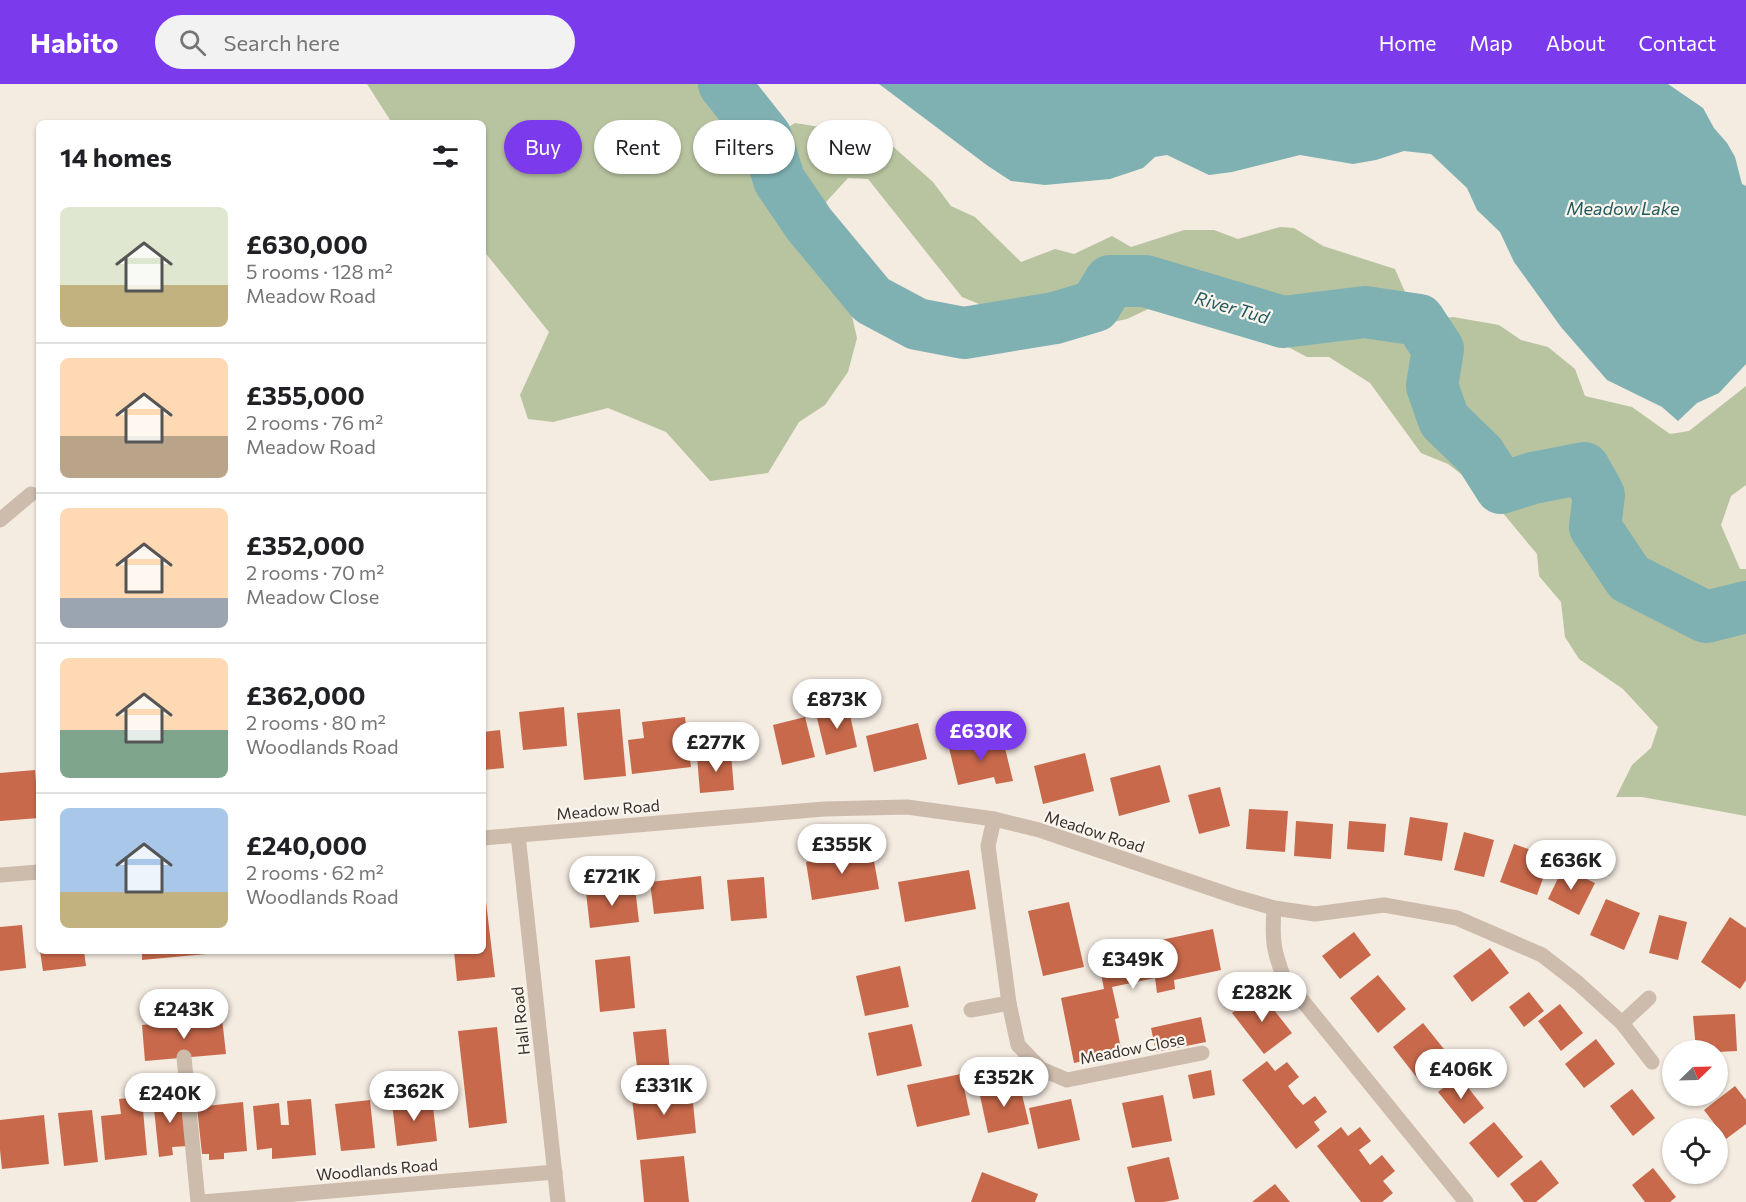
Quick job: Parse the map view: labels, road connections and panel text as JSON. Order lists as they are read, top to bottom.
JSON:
{
  "streets": {
    "street": [
      "Meadow Road",
      "Hall Road",
      "Meadow Close",
      "Woodlands Road"
    ]
  },
  "crossings": [
    ["Meadow Road", "Hall Road"],
    ["Meadow Road", "Meadow Close"],
    ["Hall Road", "Woodlands Road"]
  ],
  "water": ["Meadow Lake", "River Tud"],
  "north": "top right",
  "page": {
    "header": "Habito",
    "search": "Search here",
    "nav": [
      "Home",
      "Map",
      "About",
      "Contact"
    ],
    "chip": [
      "Buy",
      "Rent",
      "Filters",
      "New"
    ],
    "heading": "14 homes",
    "list": [
      {
        "name": "£630,000",
        "note": "5 rooms · 128 m² · Meadow Road"
      },
      {
        "name": "£355,000",
        "note": "2 rooms · 76 m² · Meadow Road"
      },
      {
        "name": "£352,000",
        "note": "2 rooms · 70 m² · Meadow Close"
      },
      {
        "name": "£362,000",
        "note": "2 rooms · 80 m² · Woodlands Road"
      },
      {
        "name": "£240,000",
        "note": "2 rooms · 62 m² · Woodlands Road"
      }
    ],
    "price": [
      "£873K",
      "£630K",
      "£277K",
      "£355K",
      "£636K",
      "£721K",
      "£349K",
      "£282K",
      "£243K",
      "£406K",
      "£352K",
      "£331K",
      "£362K",
      "£240K"
    ]
  }
}
